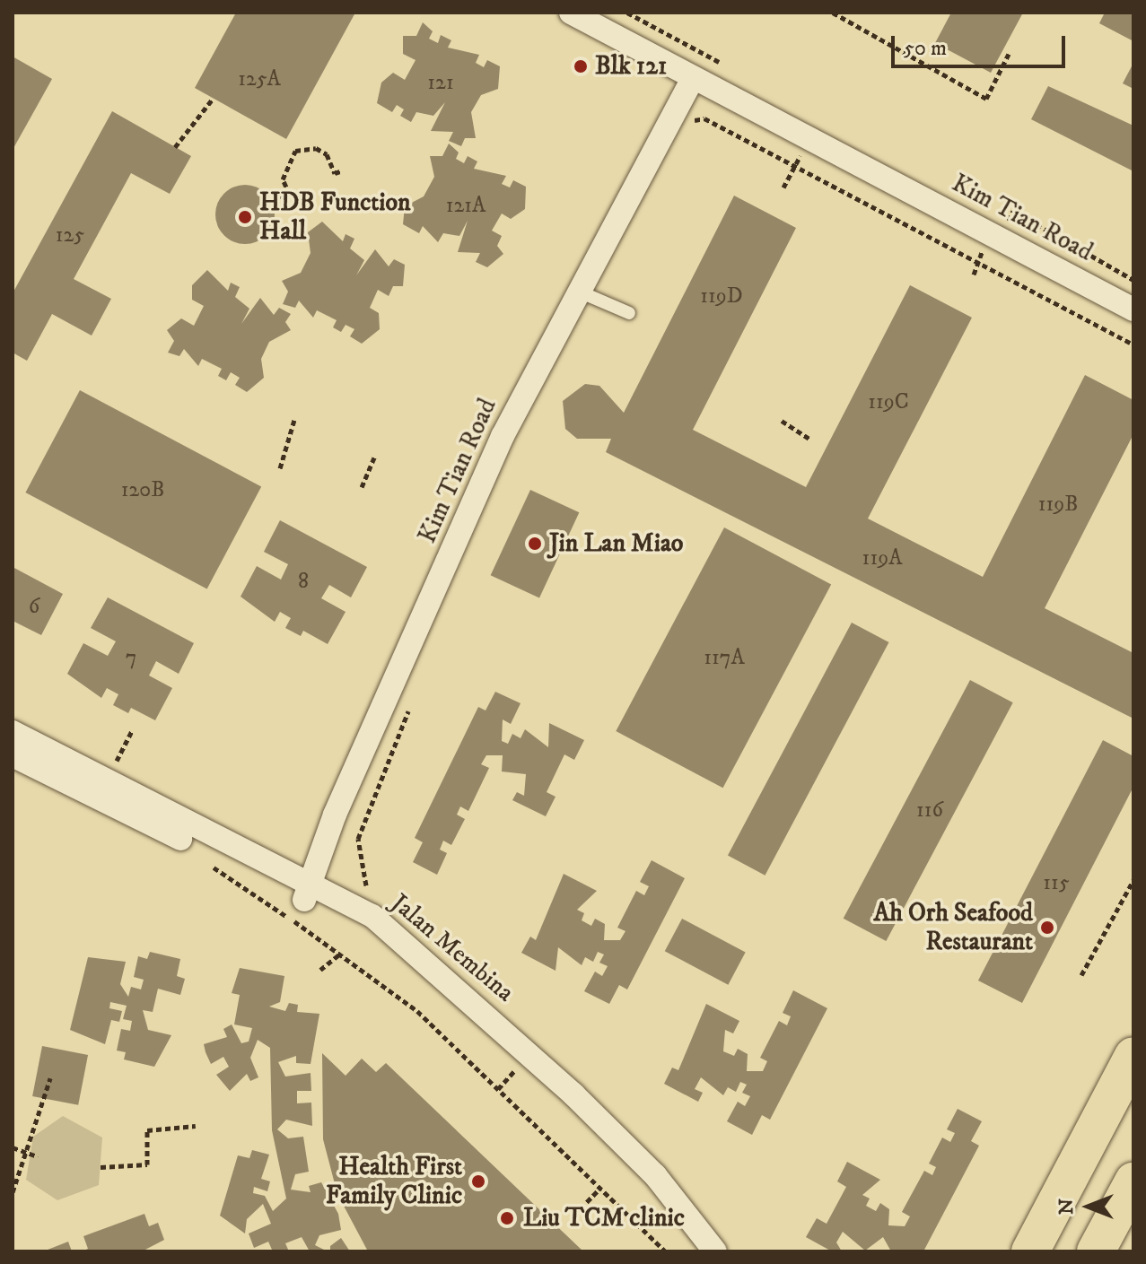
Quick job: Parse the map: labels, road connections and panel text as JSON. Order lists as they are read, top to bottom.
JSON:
{
  "streets": {
    "street": ["Kim Tian Road", "Jalan Membina"]
  },
  "crossings": [
    ["Kim Tian Road", "Jalan Membina"]
  ],
  "places": [
    "Blk 121",
    "HDB Function Hall",
    "Jin Lan Miao",
    "Ah Orh Seafood Restaurant",
    "Health First Family Clinic",
    "Liu TCM clinic"
  ],
  "house_numbers": [
    "125A",
    "121",
    "121A",
    "125",
    "119D",
    "119C",
    "120B",
    "119B",
    "119A",
    "8",
    "6",
    "7",
    "117A",
    "116",
    "115"
  ],
  "scale_bar": "50 m",
  "north": "left"
}
